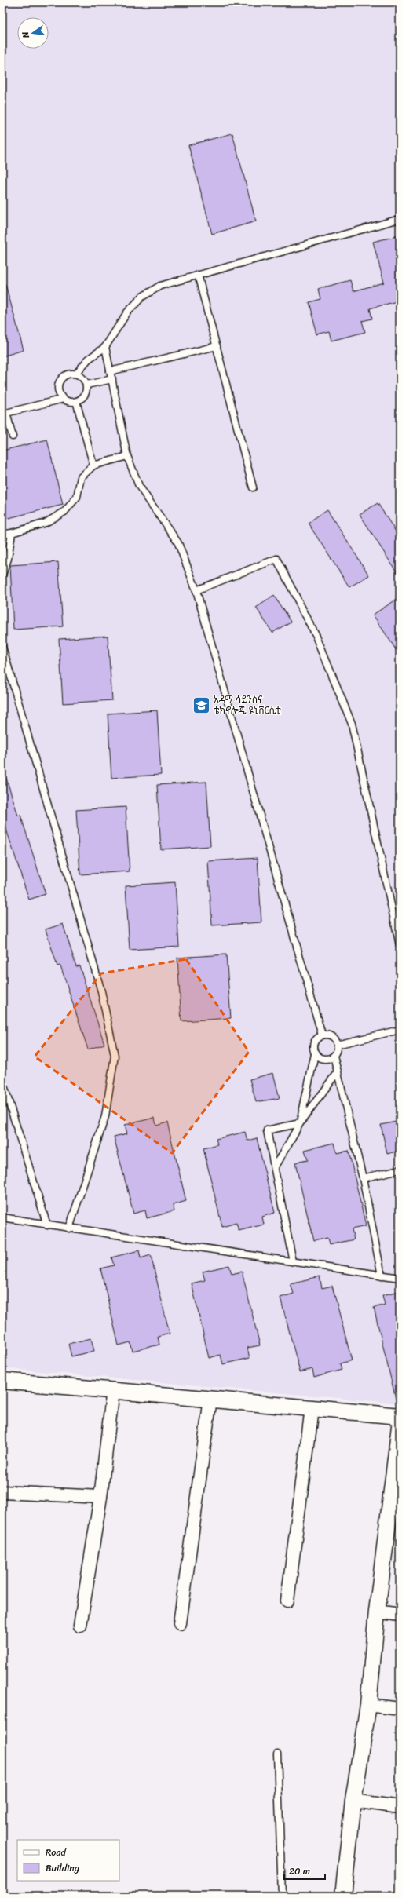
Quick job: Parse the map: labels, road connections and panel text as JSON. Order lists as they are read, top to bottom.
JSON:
{
  "places": {
    "school or university": ["አዳማ ሳይንስና ቴክኖሎጂ ዩኒቨርሲቲ"]
  },
  "legend": ["Road", "Building"],
  "scale_bar": "20 m",
  "north": "left"
}
